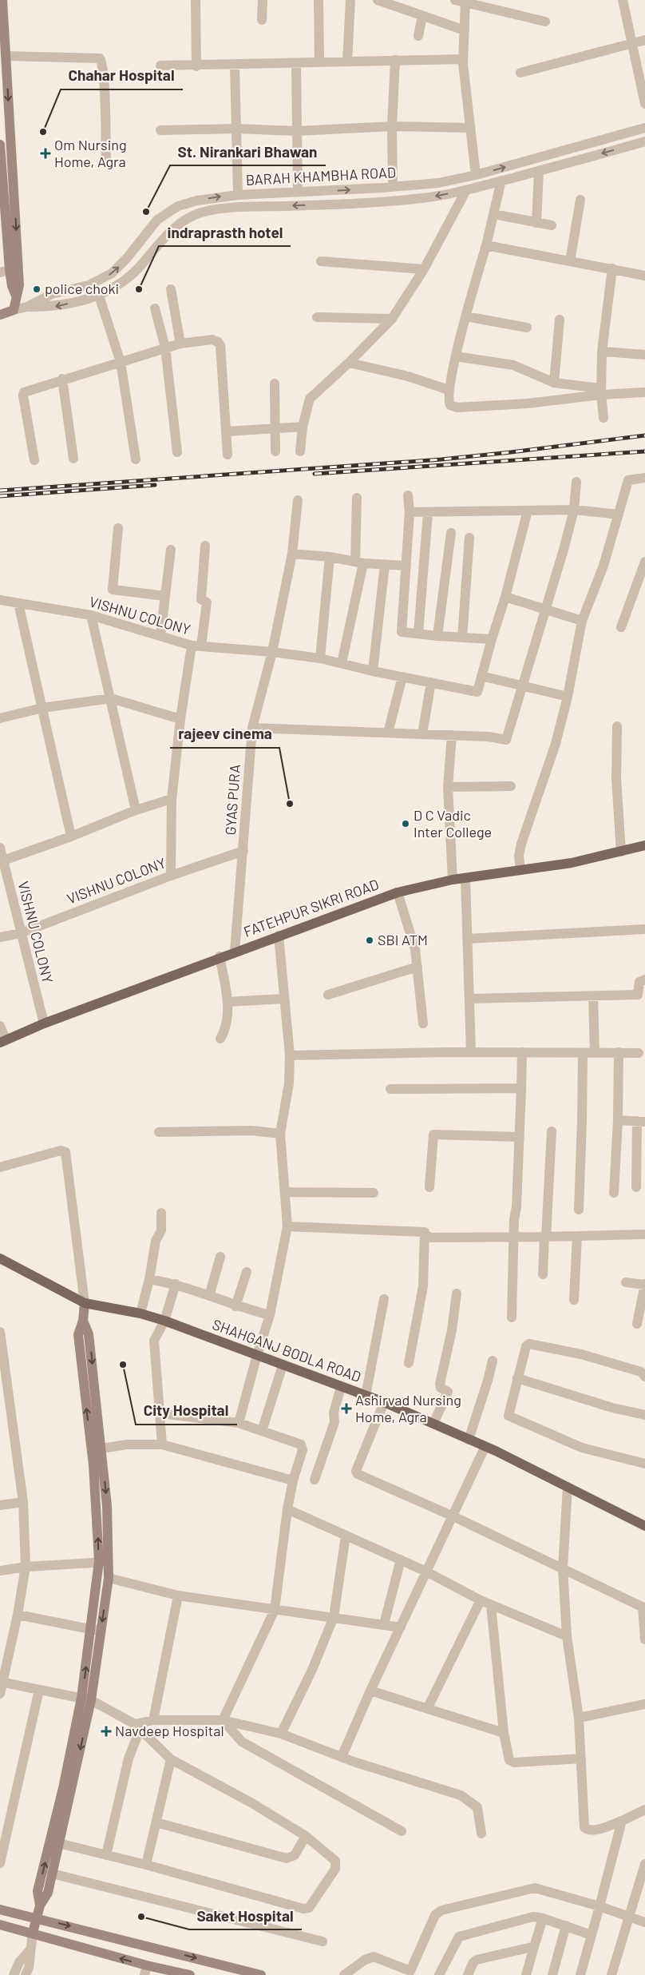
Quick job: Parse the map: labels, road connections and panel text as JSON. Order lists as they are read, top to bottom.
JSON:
{
  "streets": {
    "main road": ["FATEHPUR SIKRI ROAD", "SHAHGANJ BODLA ROAD"],
    "street": ["BARAH KHAMBHA ROAD", "VISHNU COLONY", "GYAS PURA"]
  },
  "crossings": [
    ["VISHNU COLONY", "GYAS PURA"],
    ["VISHNU COLONY", "FATEHPUR SIKRI ROAD"],
    ["GYAS PURA", "FATEHPUR SIKRI ROAD"]
  ],
  "places": {
    "other": [
      "Chahar Hospital",
      "St. Nirankari Bhawan",
      "police choki",
      "indraprasth hotel",
      "rajeev cinema",
      "D C Vadic Inter College",
      "SBI ATM",
      "City Hospital",
      "Saket Hospital"
    ],
    "health": ["Om Nursing Home, Agra", "Ashirvad Nursing Home, Agra", "Navdeep Hospital"]
  }
}
